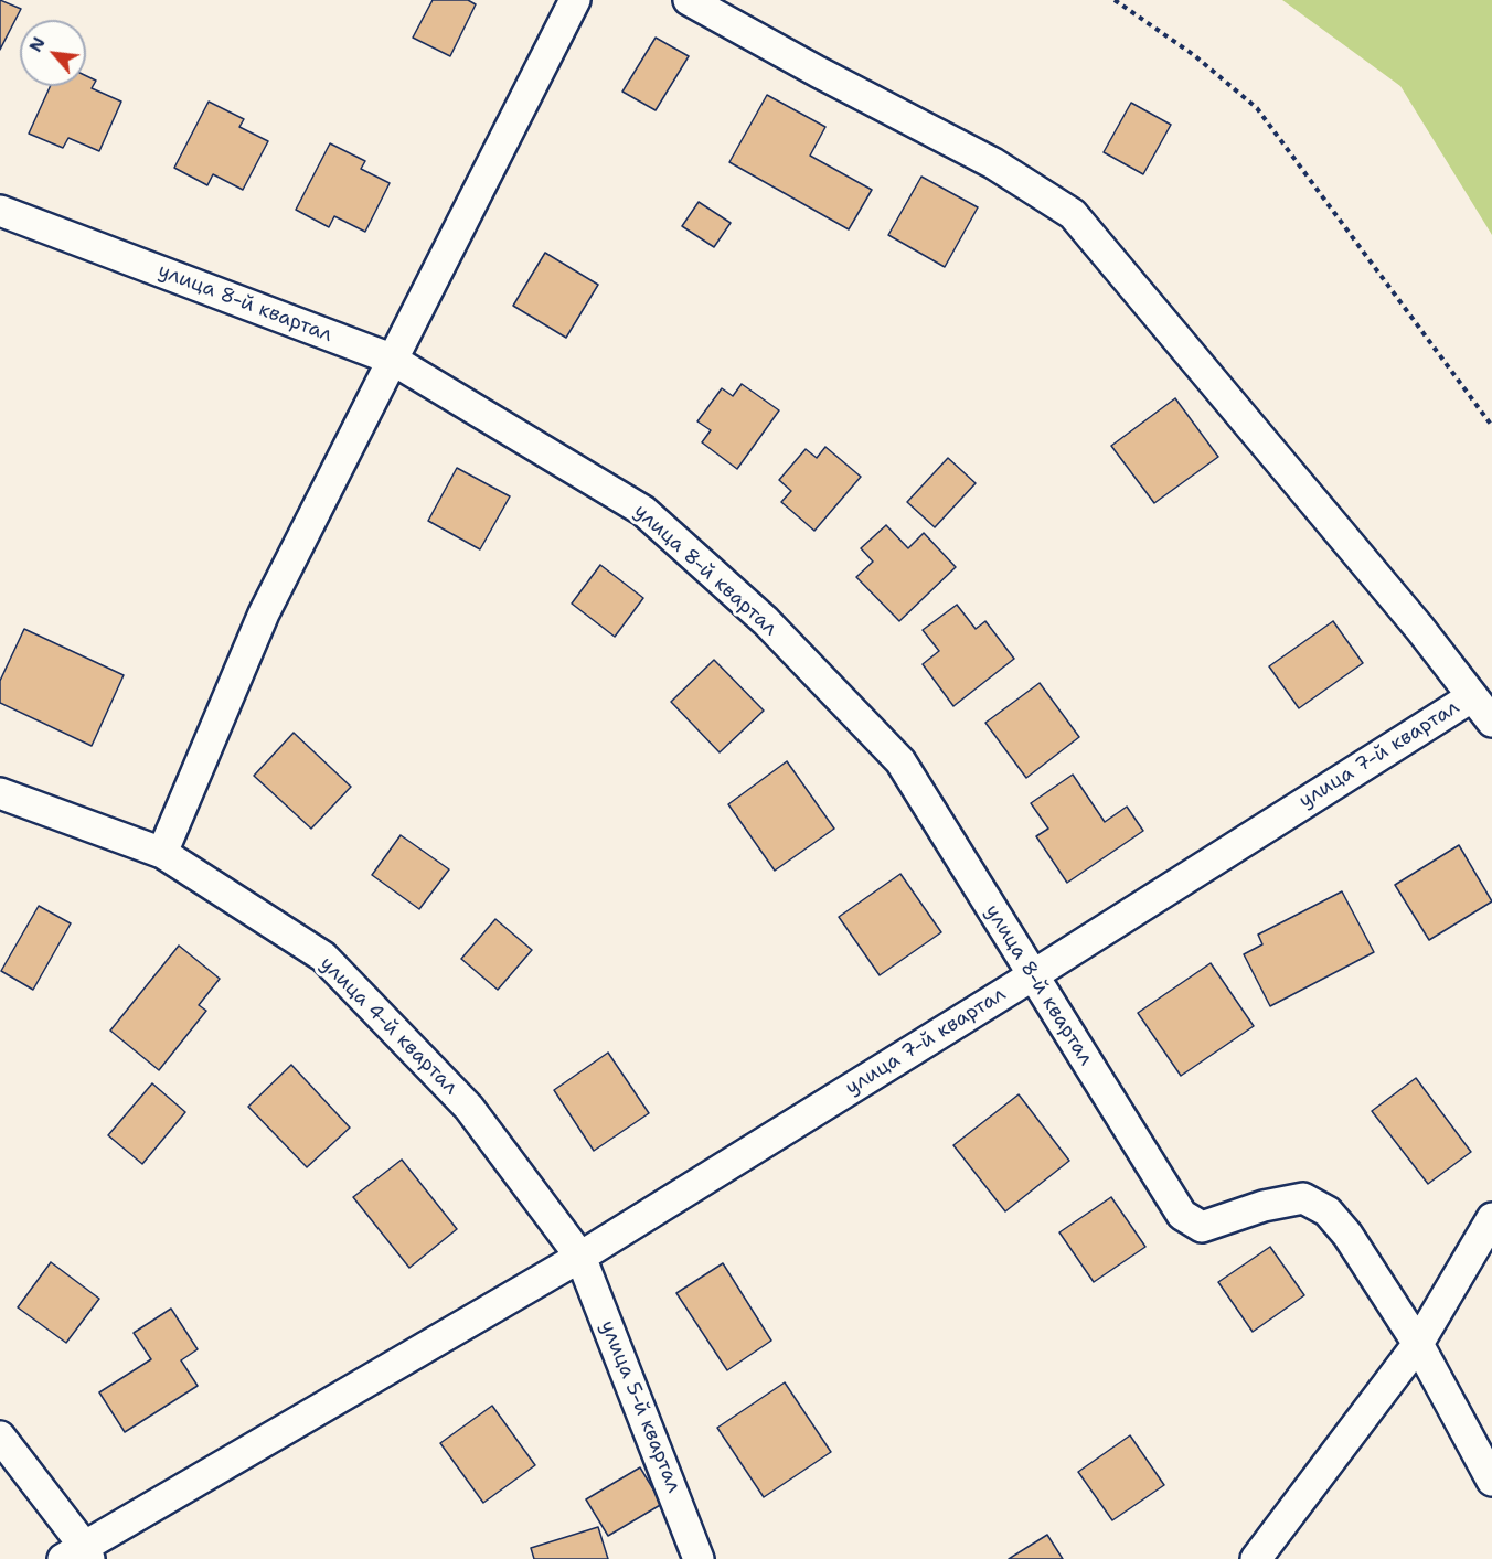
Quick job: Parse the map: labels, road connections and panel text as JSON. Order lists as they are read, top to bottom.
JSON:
{
  "streets": {
    "street": [
      "улица 8-й квартал",
      "улица 7-й квартал",
      "улица 4-й квартал",
      "улица 5-й квартал"
    ]
  },
  "crossings": [
    ["улица 8-й квартал", "улица 7-й квартал"],
    ["улица 7-й квартал", "улица 4-й квартал"],
    ["улица 7-й квартал", "улица 5-й квартал"],
    ["улица 4-й квартал", "улица 5-й квартал"]
  ],
  "north": "top left"
}
